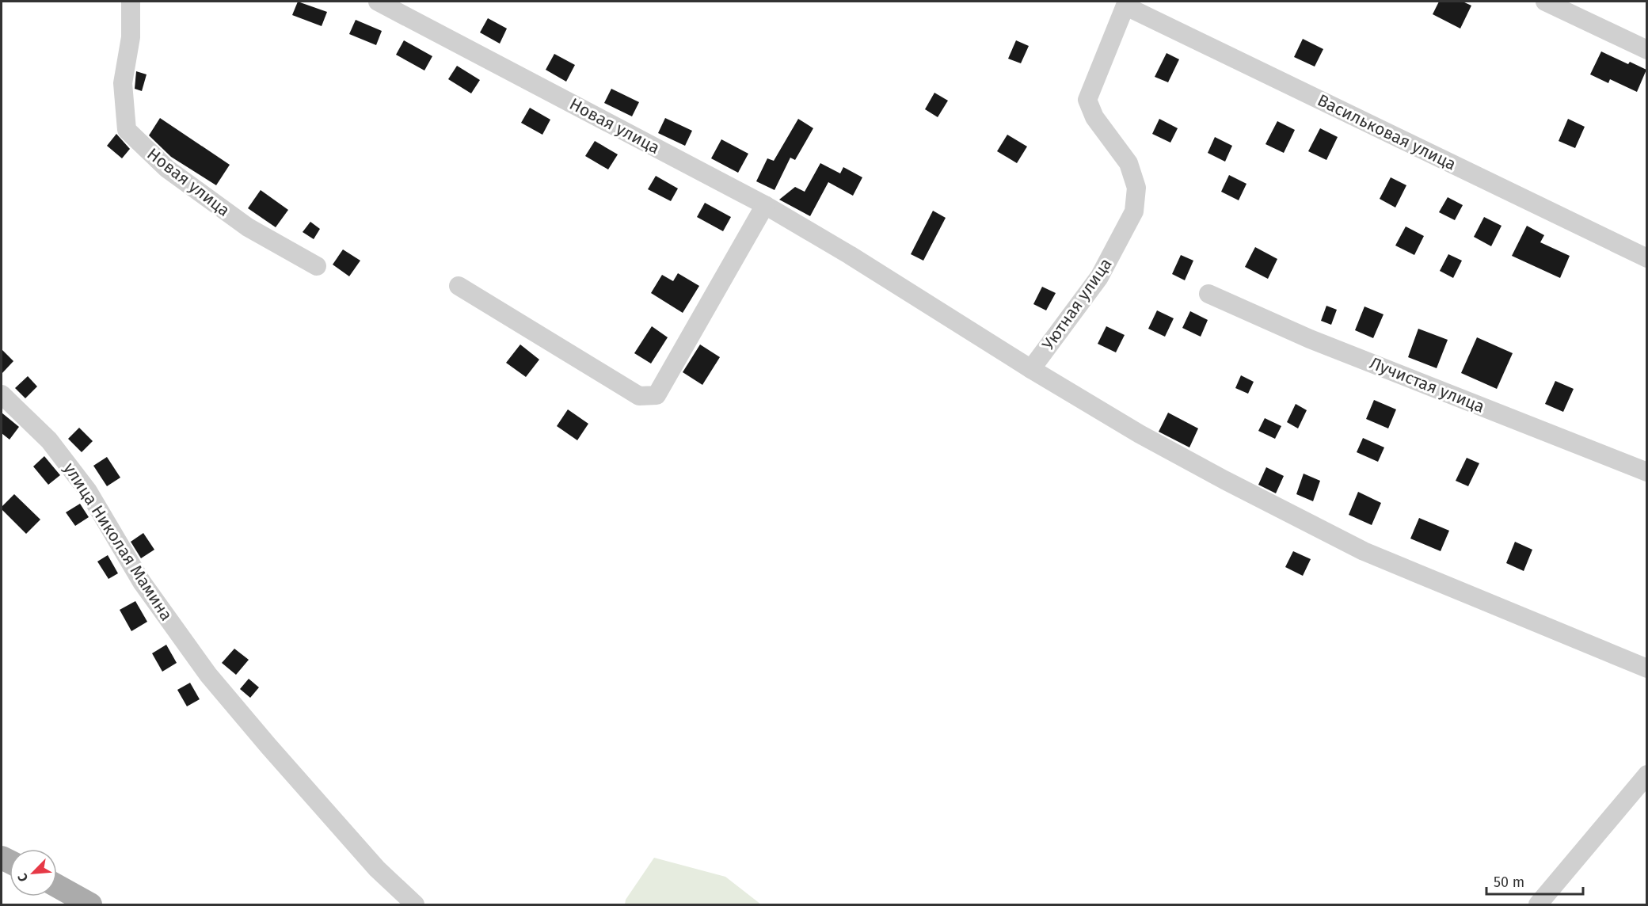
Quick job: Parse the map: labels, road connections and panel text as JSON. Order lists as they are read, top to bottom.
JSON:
{
  "streets": {
    "street": [
      "Новая улица",
      "Васильковая улица",
      "Уютная улица",
      "Лучистая улица",
      "улица Николая Мамина"
    ]
  },
  "crossings": [
    ["Новая улица", "Уютная улица"],
    ["Васильковая улица", "Уютная улица"]
  ],
  "scale_bar": "50 m",
  "north": "bottom left"
}
